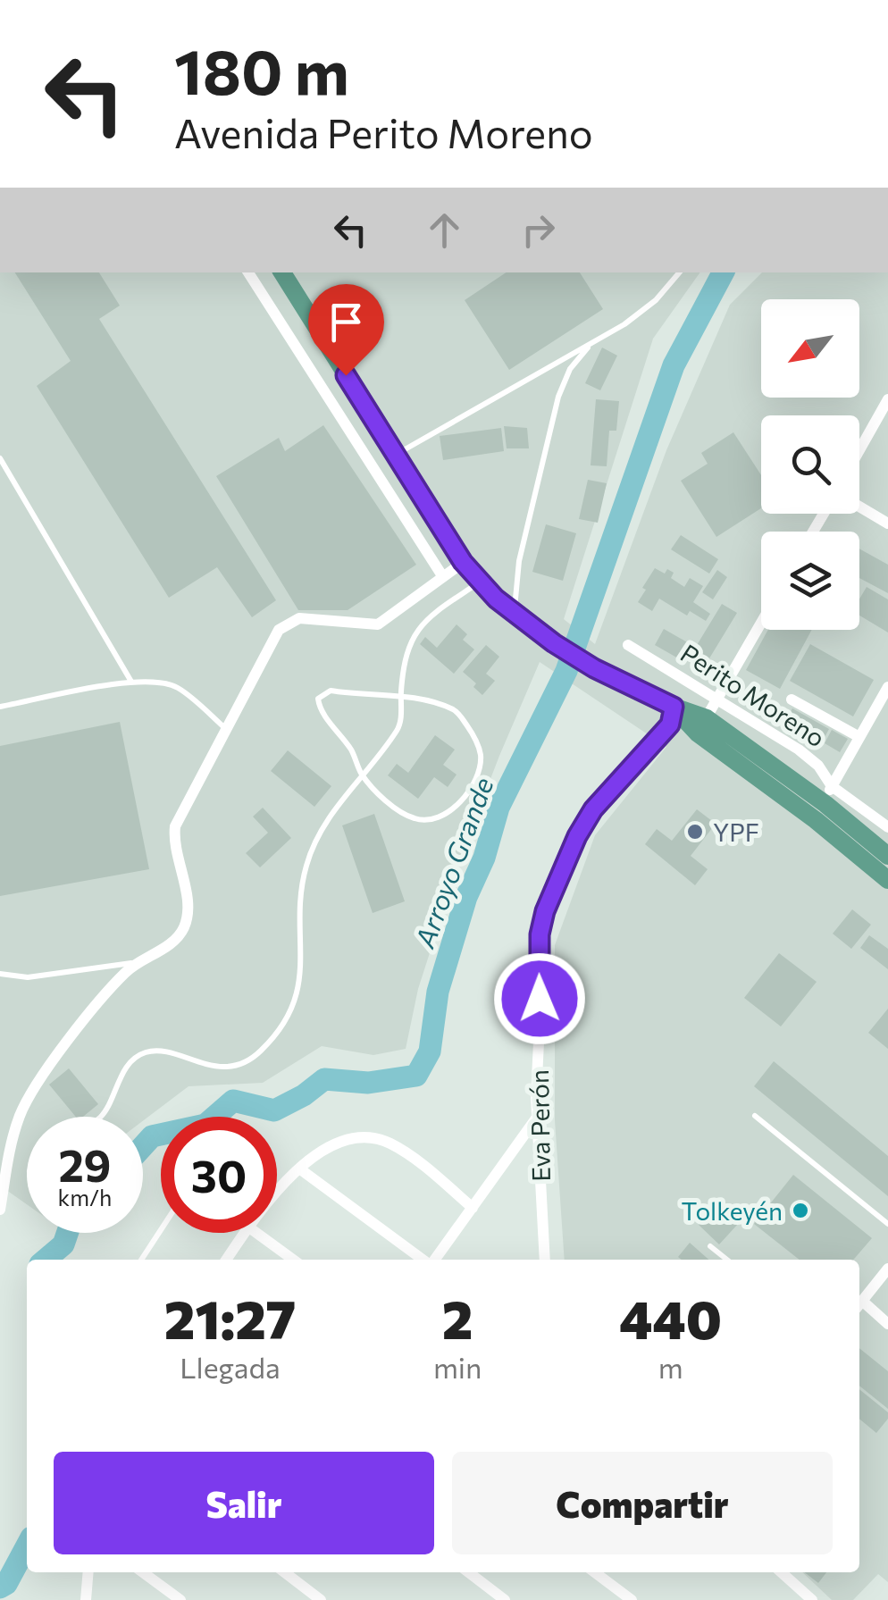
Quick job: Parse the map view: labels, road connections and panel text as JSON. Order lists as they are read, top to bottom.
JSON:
{
  "streets": {
    "street": ["Perito Moreno", "Eva Perón"]
  },
  "water": ["Arroyo Grande"],
  "places": ["YPF", "Tolkeyén"],
  "north": "bottom left",
  "page": {
    "turn": ["180 m", "Avenida Perito Moreno"],
    "speed": "29 km/h",
    "limit": "30",
    "eta": [
      "21:27",
      "Llegada",
      "2",
      "min",
      "440",
      "m"
    ],
    "buttons": ["Salir", "Compartir"]
  }
}
